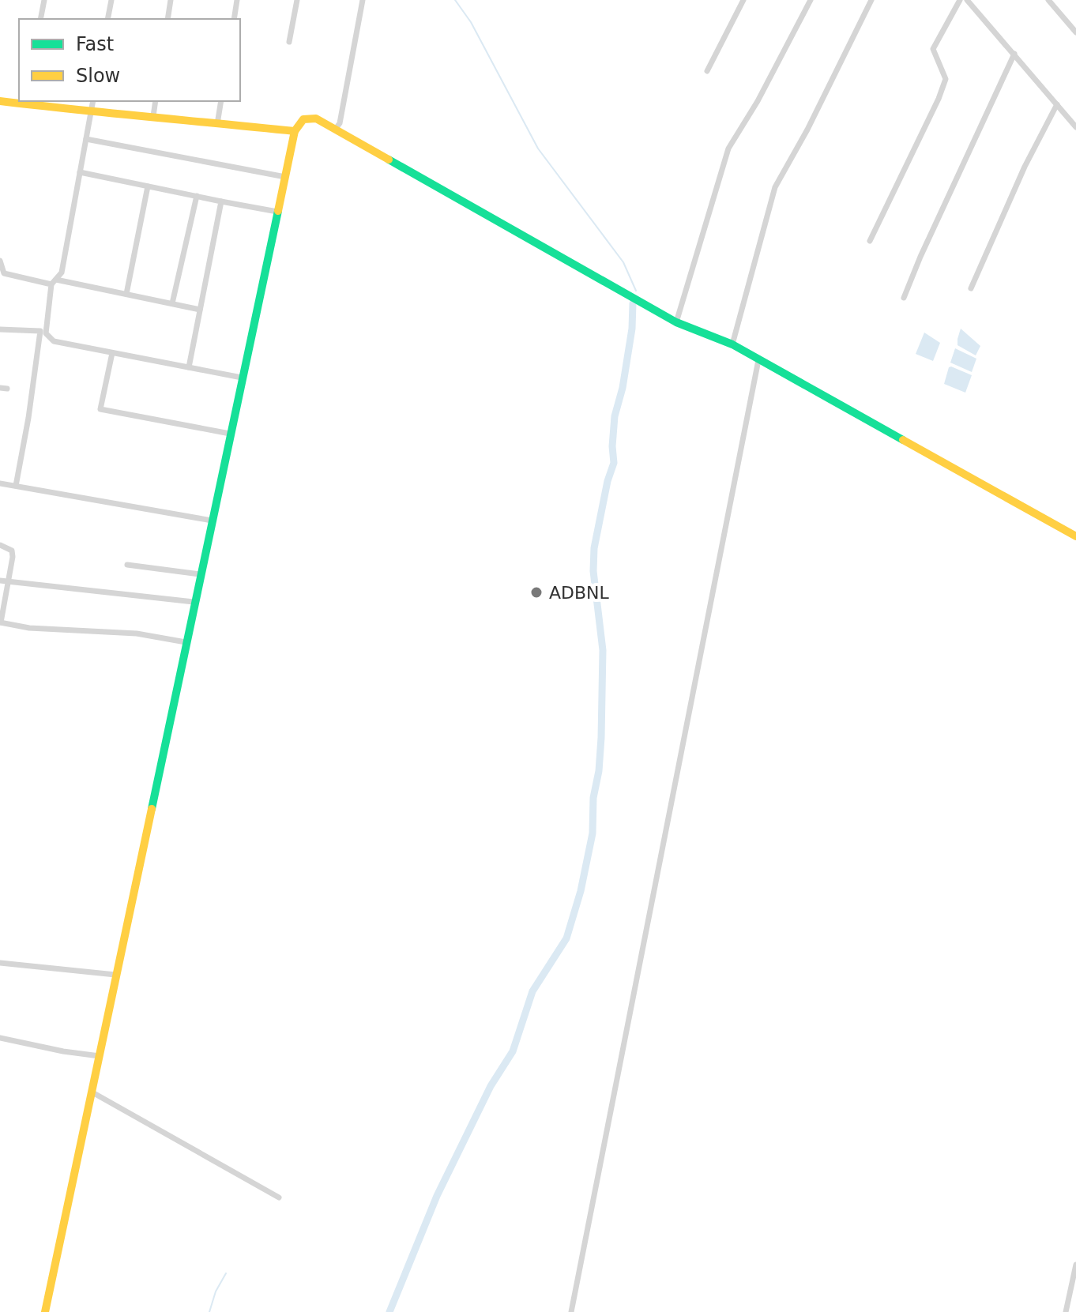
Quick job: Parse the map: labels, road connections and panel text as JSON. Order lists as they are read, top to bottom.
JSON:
{
  "places": ["ADBNL"],
  "legend": ["Fast", "Slow"]
}
